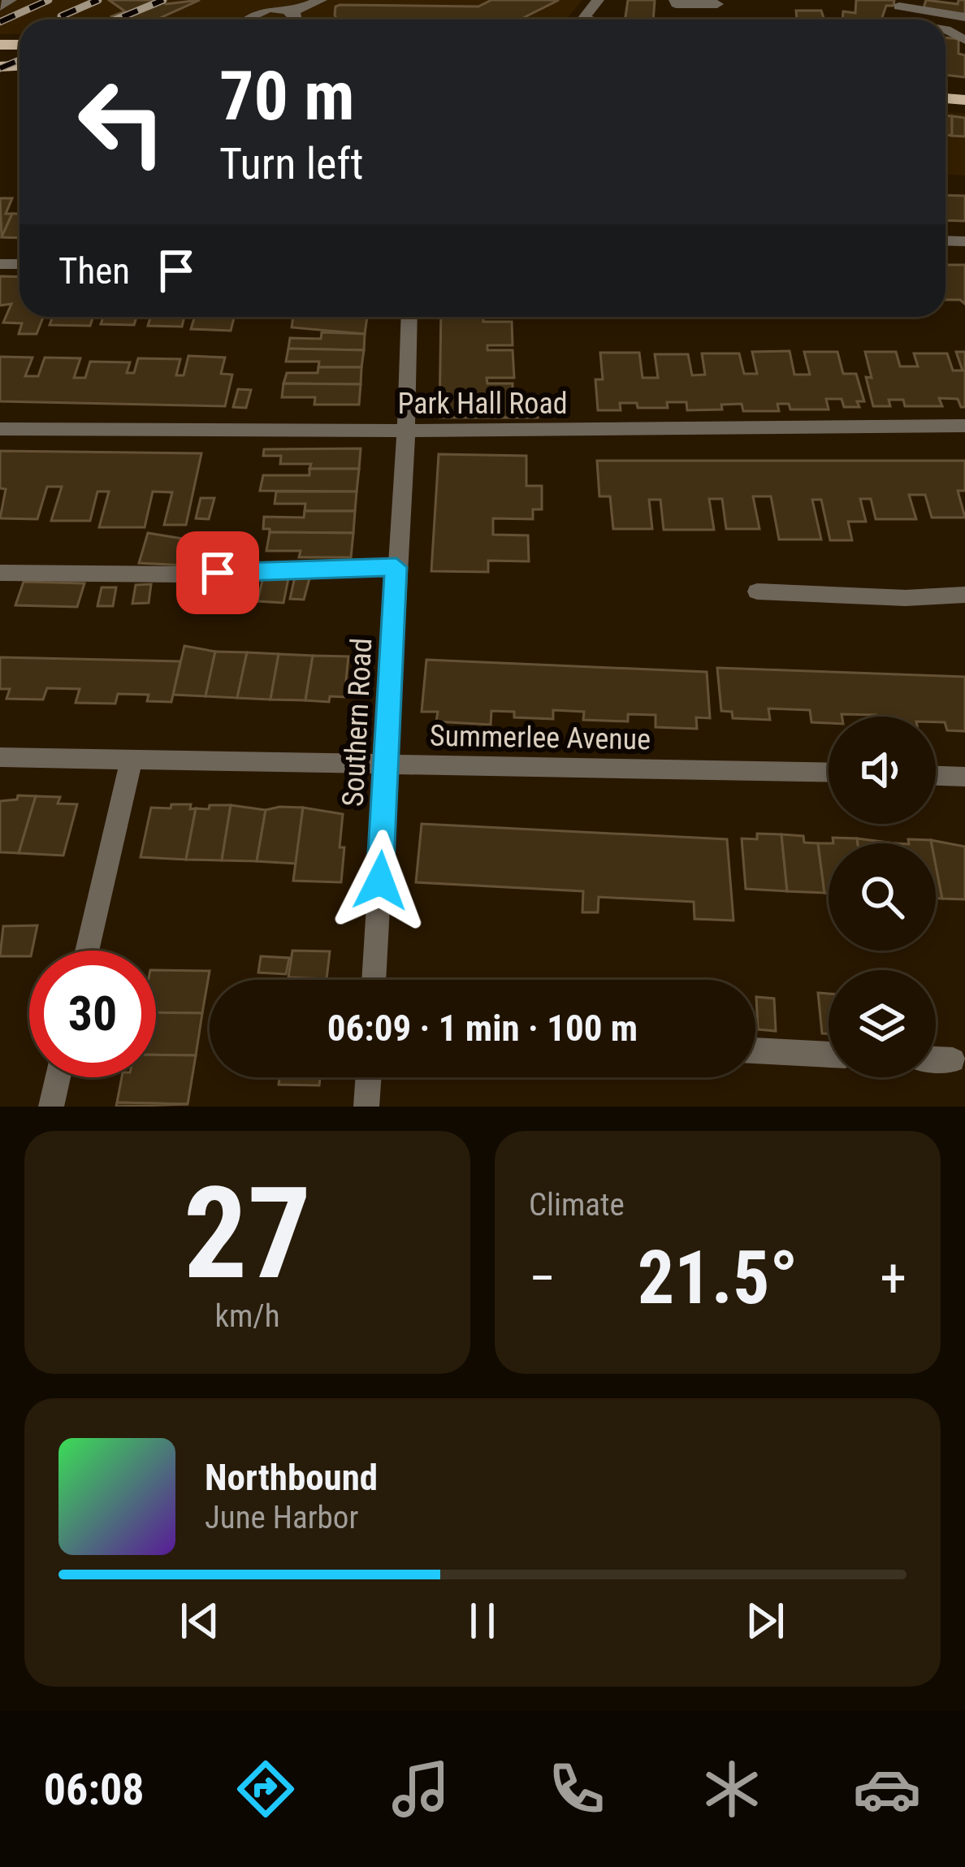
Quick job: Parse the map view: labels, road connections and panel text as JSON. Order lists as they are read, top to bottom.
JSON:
{
  "streets": {
    "street": ["Park Hall Road", "Southern Road", "Summerlee Avenue"]
  },
  "crossings": [
    ["Park Hall Road", "Southern Road"],
    ["Southern Road", "Summerlee Avenue"]
  ],
  "page": {
    "turn": ["70 m", "Turn left"],
    "then": "Then",
    "limit": "30",
    "trip": "06:09 · 1 min · 100 m",
    "tile": [
      ["27", "km/h"],
      "Climate"
    ],
    "heat": ["−", "21.5°", "+"],
    "song": ["Northbound", "June Harbor"],
    "tabs": "06:08"
  }
}
